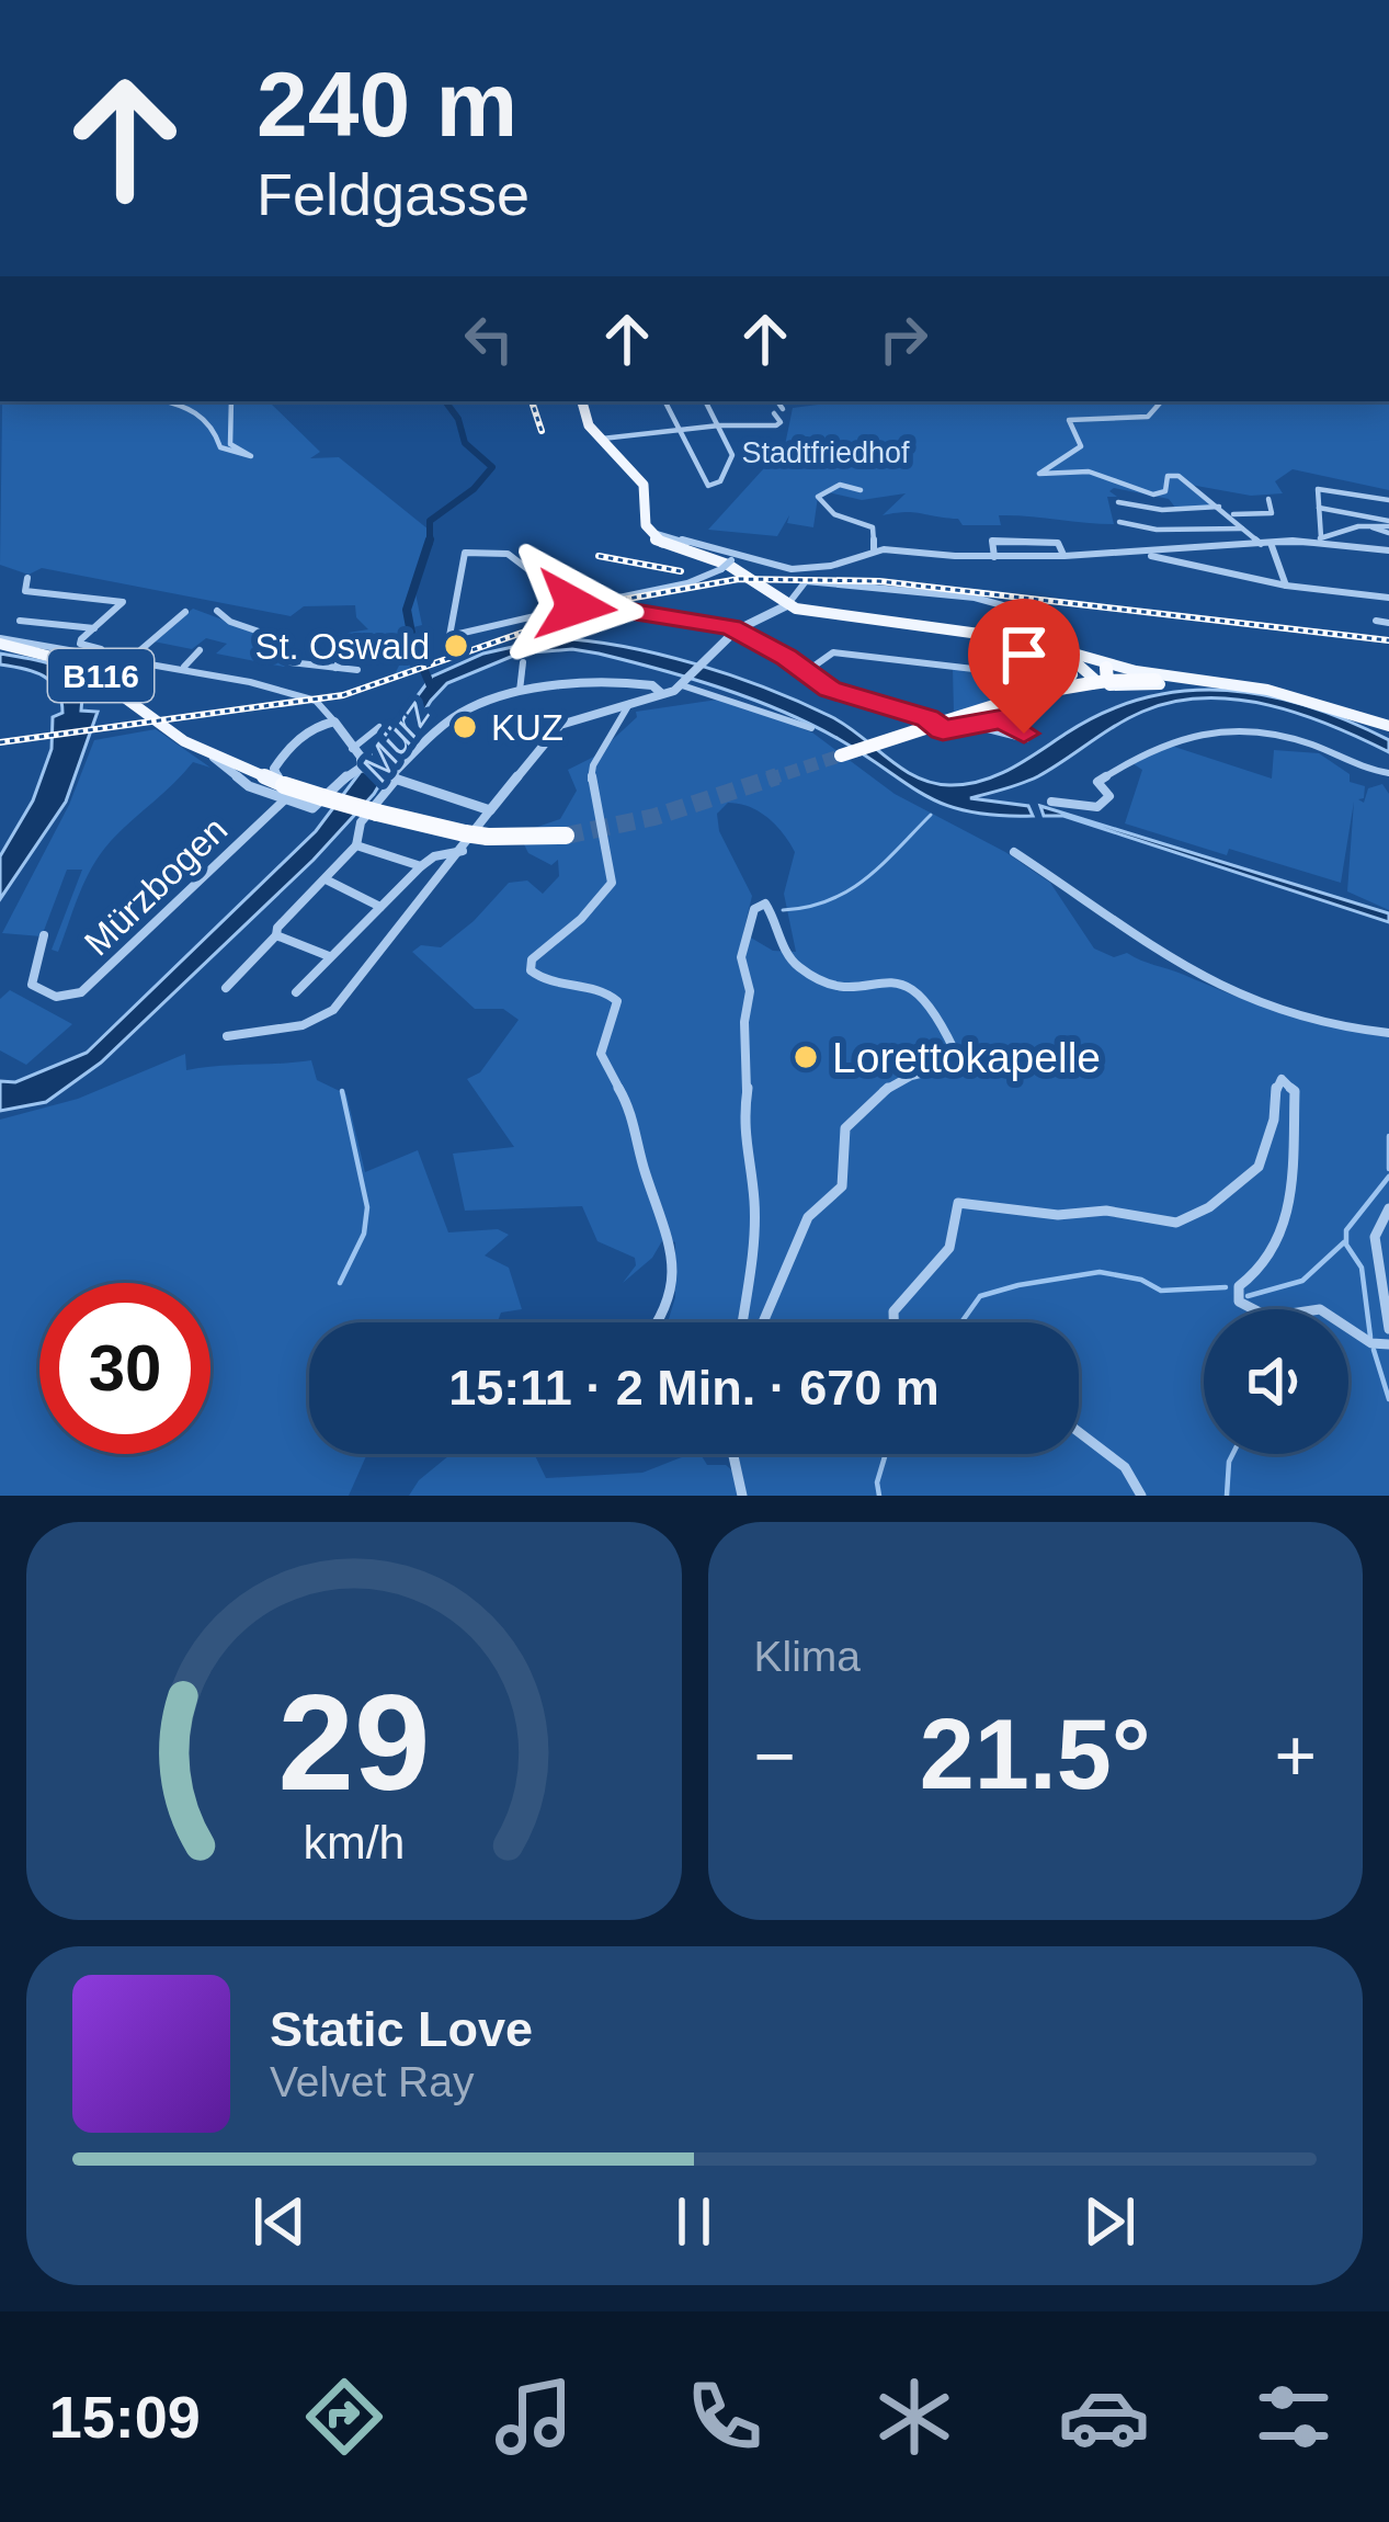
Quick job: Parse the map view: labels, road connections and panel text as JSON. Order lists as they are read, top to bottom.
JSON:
{
  "streets": {
    "highway": ["B116"],
    "street": ["Mürzbogen"]
  },
  "crossings": [
    ["B116", "Mürzbogen"]
  ],
  "water": ["Mürz"],
  "parks": ["Stadtfriedhof"],
  "places": ["St. Oswald", "KUZ", "Lorettokapelle"],
  "page": {
    "turn": ["240 m", "Feldgasse"],
    "limit": "30",
    "trip": "15:11 · 2 Min. · 670 m",
    "tile": "Klima",
    "heat": ["−", "21.5°", "+"],
    "song": ["Static Love", "Velvet Ray"],
    "tabs": "15:09",
    "gauge": ["29", "km/h"]
  }
}
